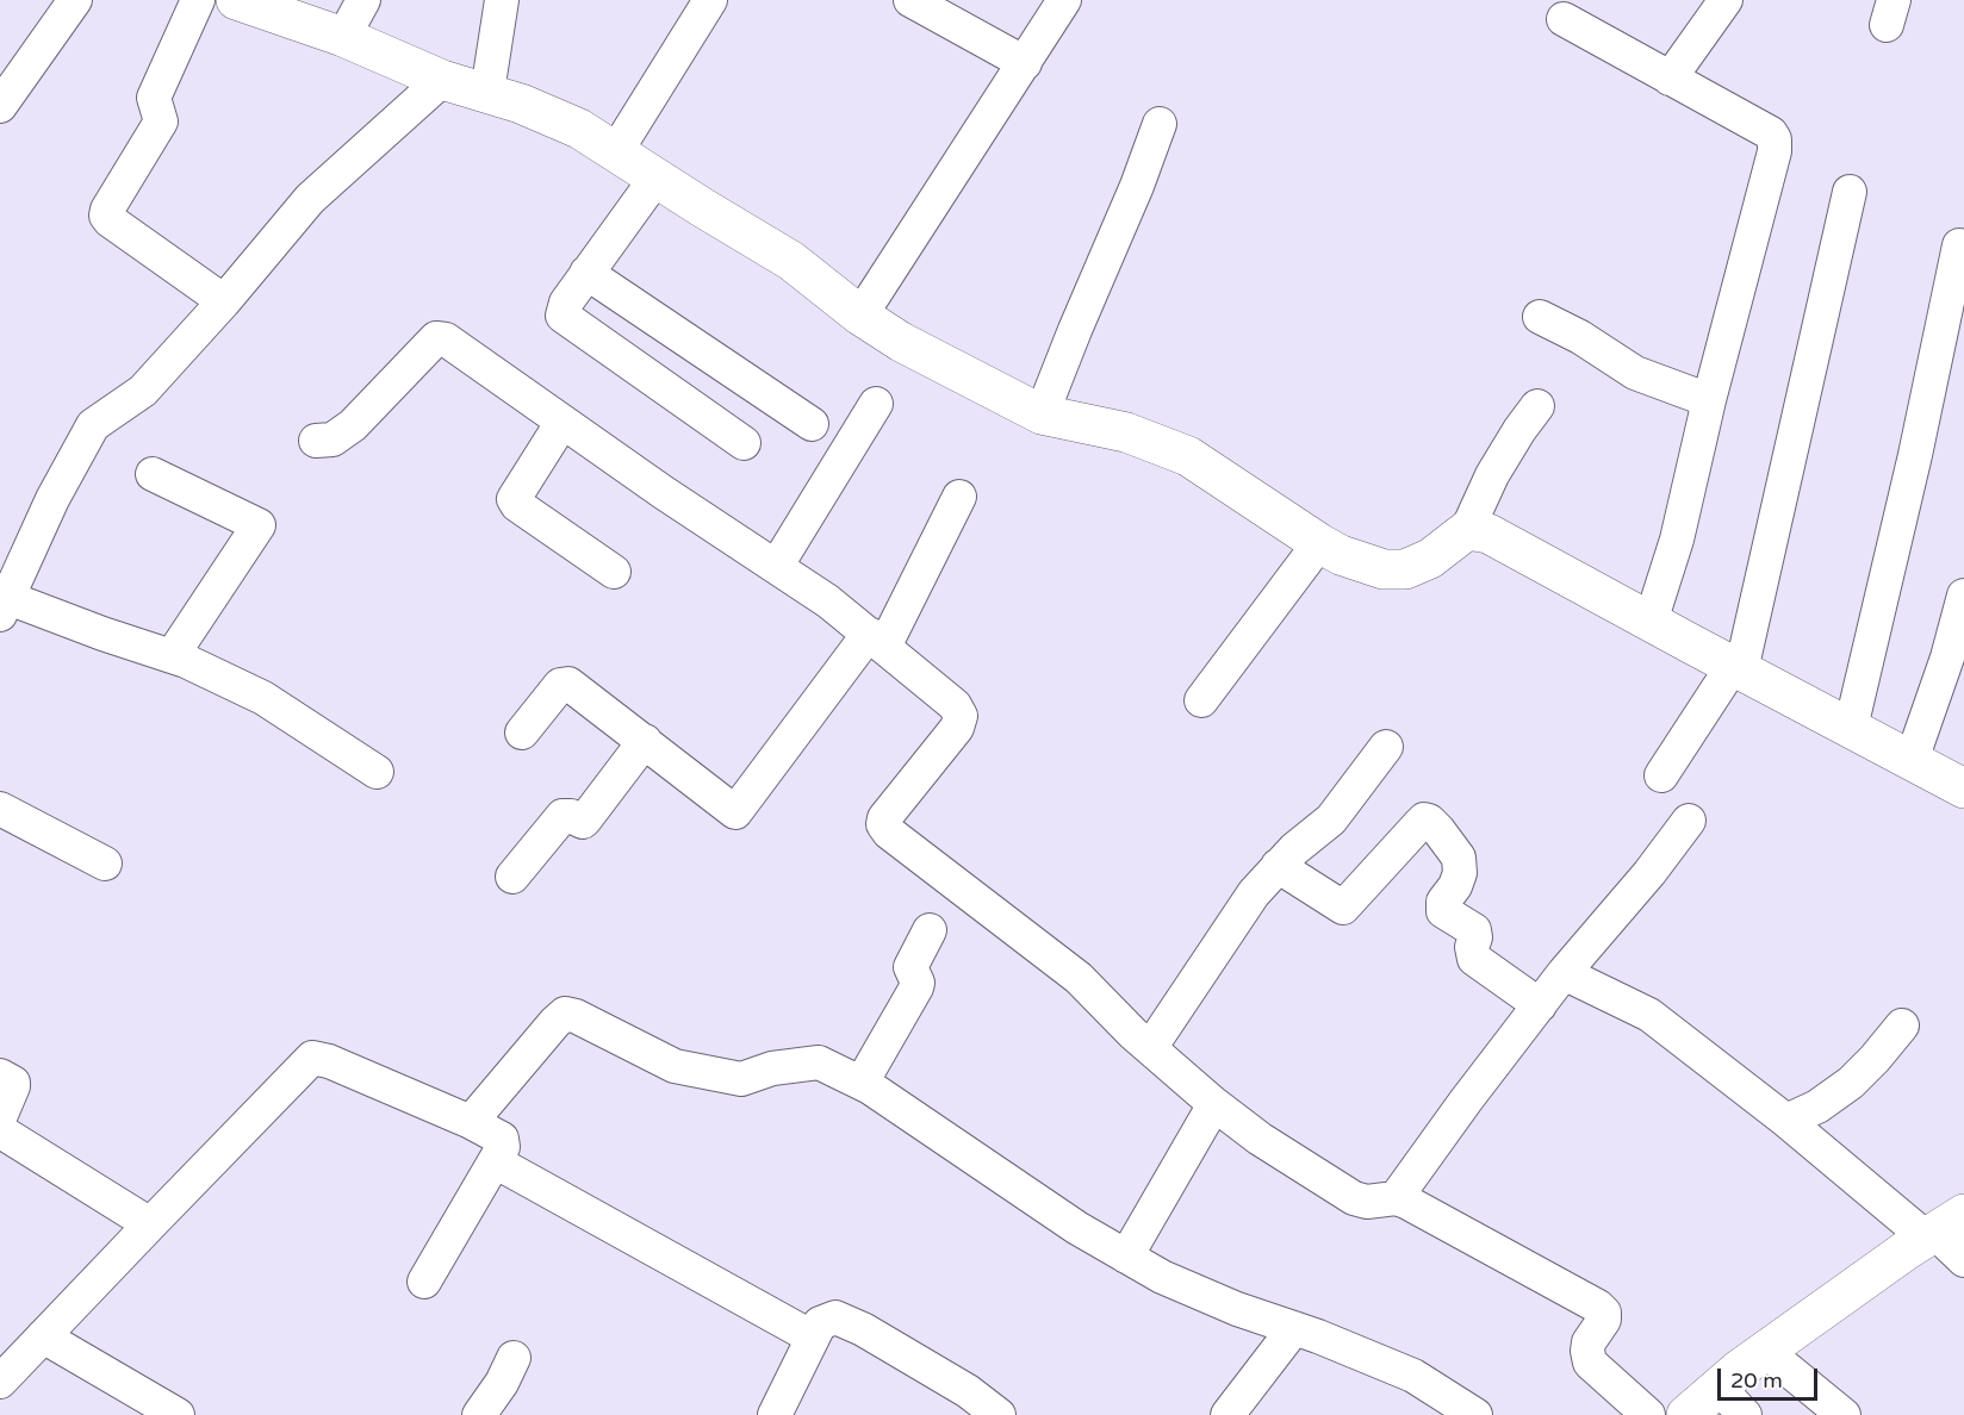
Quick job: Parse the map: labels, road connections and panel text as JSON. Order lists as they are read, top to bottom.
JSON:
{
  "scale_bar": "20 m"
}
